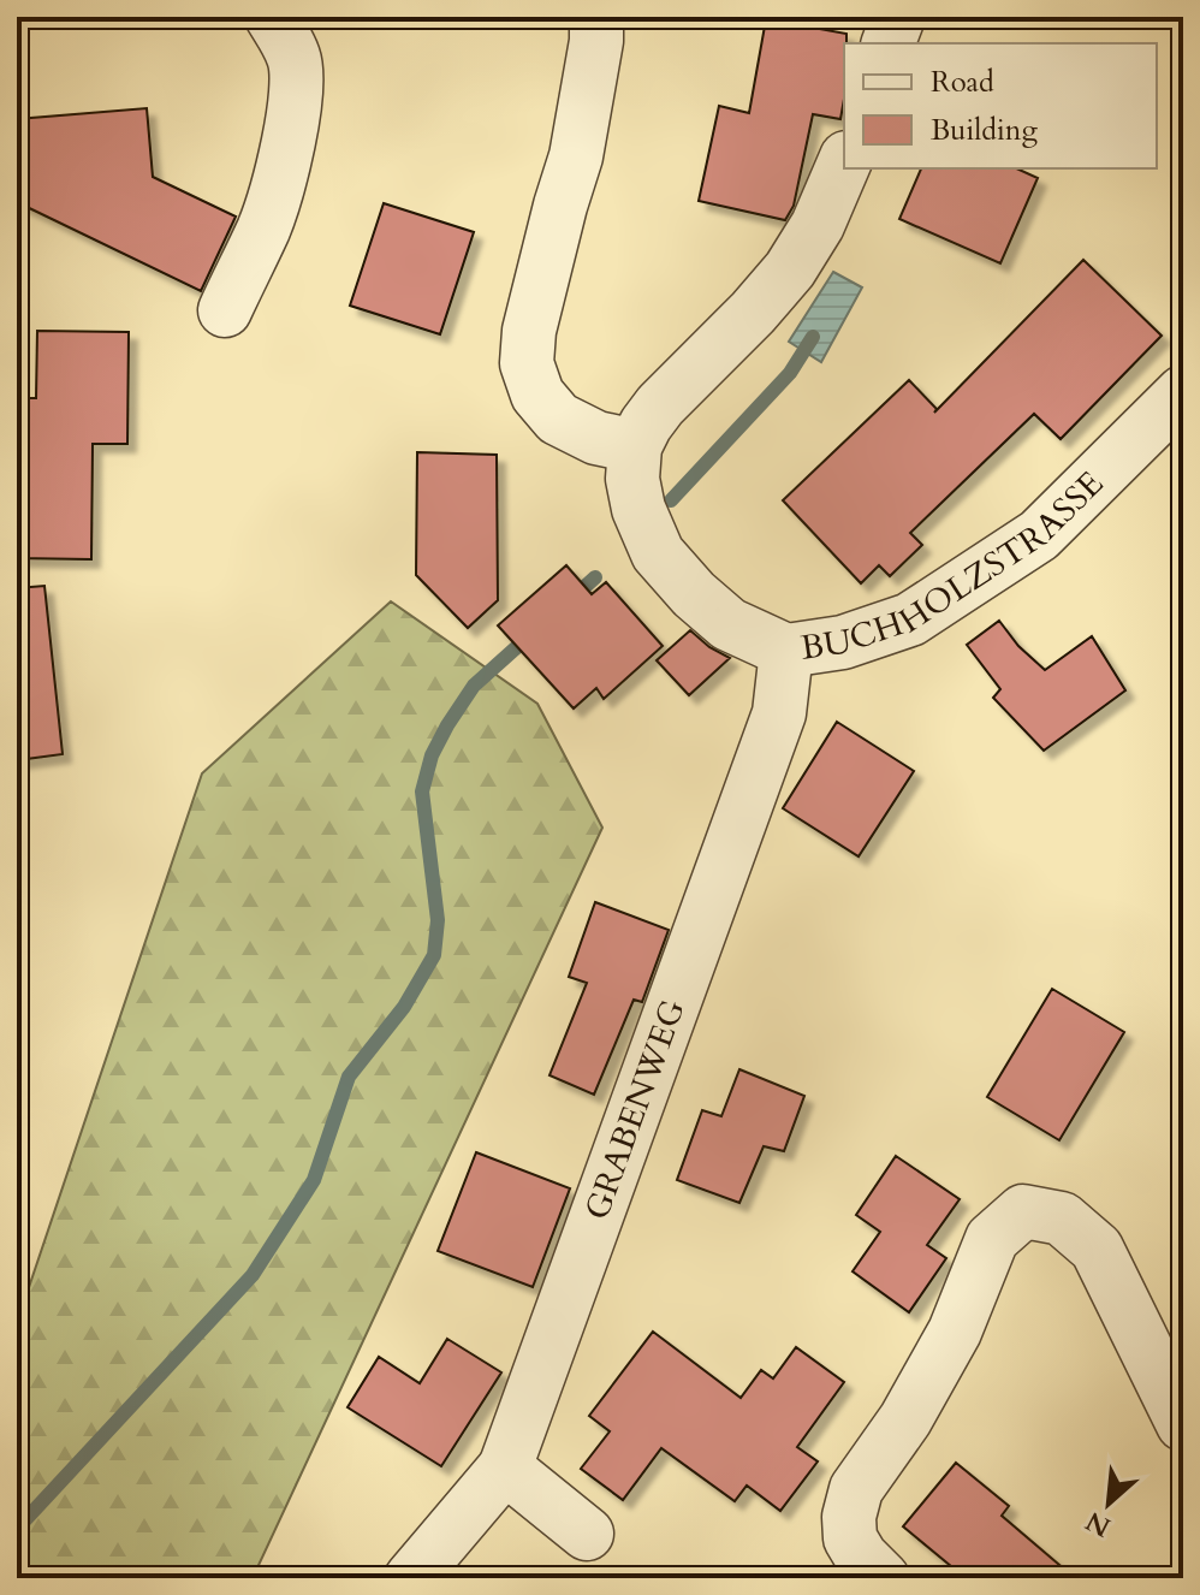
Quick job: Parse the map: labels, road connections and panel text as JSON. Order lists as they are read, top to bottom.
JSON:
{
  "streets": {
    "street": ["BUCHHOLZSTRASSE", "GRABENWEG"]
  },
  "crossings": [
    ["BUCHHOLZSTRASSE", "GRABENWEG"]
  ],
  "legend": ["Road", "Building"],
  "north": "bottom left"
}
